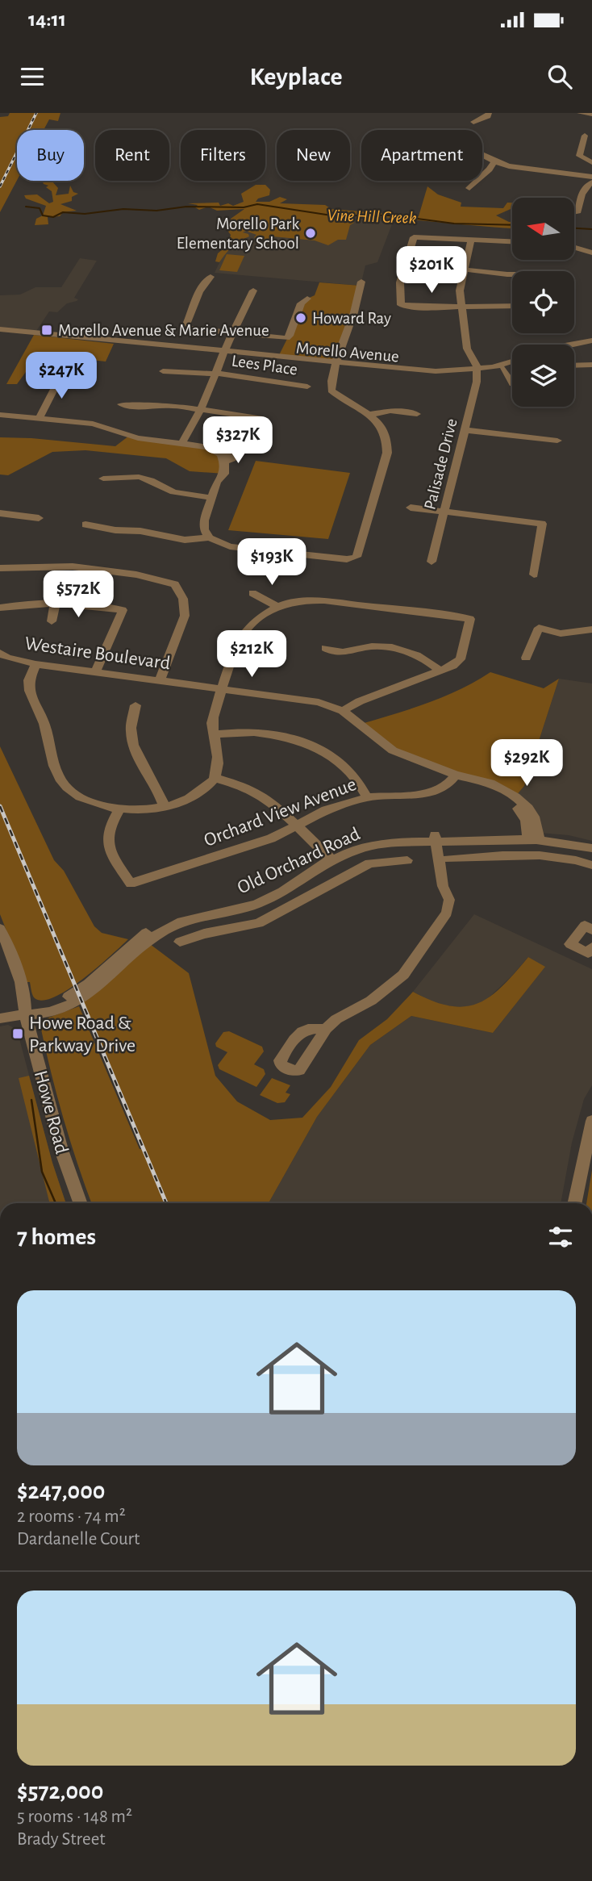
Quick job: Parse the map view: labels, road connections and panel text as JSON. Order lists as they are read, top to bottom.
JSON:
{
  "streets": {
    "street": [
      "Morello Avenue",
      "Lees Place",
      "Palisade Drive",
      "Westaire Boulevard",
      "Orchard View Avenue",
      "Old Orchard Road",
      "Howe Road"
    ]
  },
  "crossings": [
    ["Morello Avenue", "Palisade Drive"],
    ["Westaire Boulevard", "Orchard View Avenue"],
    ["Westaire Boulevard", "Old Orchard Road"],
    ["Old Orchard Road", "Howe Road"]
  ],
  "water": ["Vine Hill Creek"],
  "places": {
    "other": ["Morello Park Elementary School", "Howard Ray"],
    "transit": ["Morello Avenue & Marie Avenue", "Howe Road & Parkway Drive"]
  },
  "north": "left",
  "page": {
    "status": "14:11",
    "header": "Keyplace",
    "chip": [
      "Buy",
      "Rent",
      "Filters",
      "New",
      "Apartment"
    ],
    "price": [
      "$201K",
      "$247K",
      "$327K",
      "$193K",
      "$572K",
      "$212K",
      "$292K"
    ],
    "heading": "7 homes",
    "list": [
      {
        "name": "$247,000",
        "note": "2 rooms · 74 m² · Dardanelle Court"
      },
      {
        "name": "$572,000",
        "note": "5 rooms · 148 m² · Brady Street"
      }
    ]
  }
}
